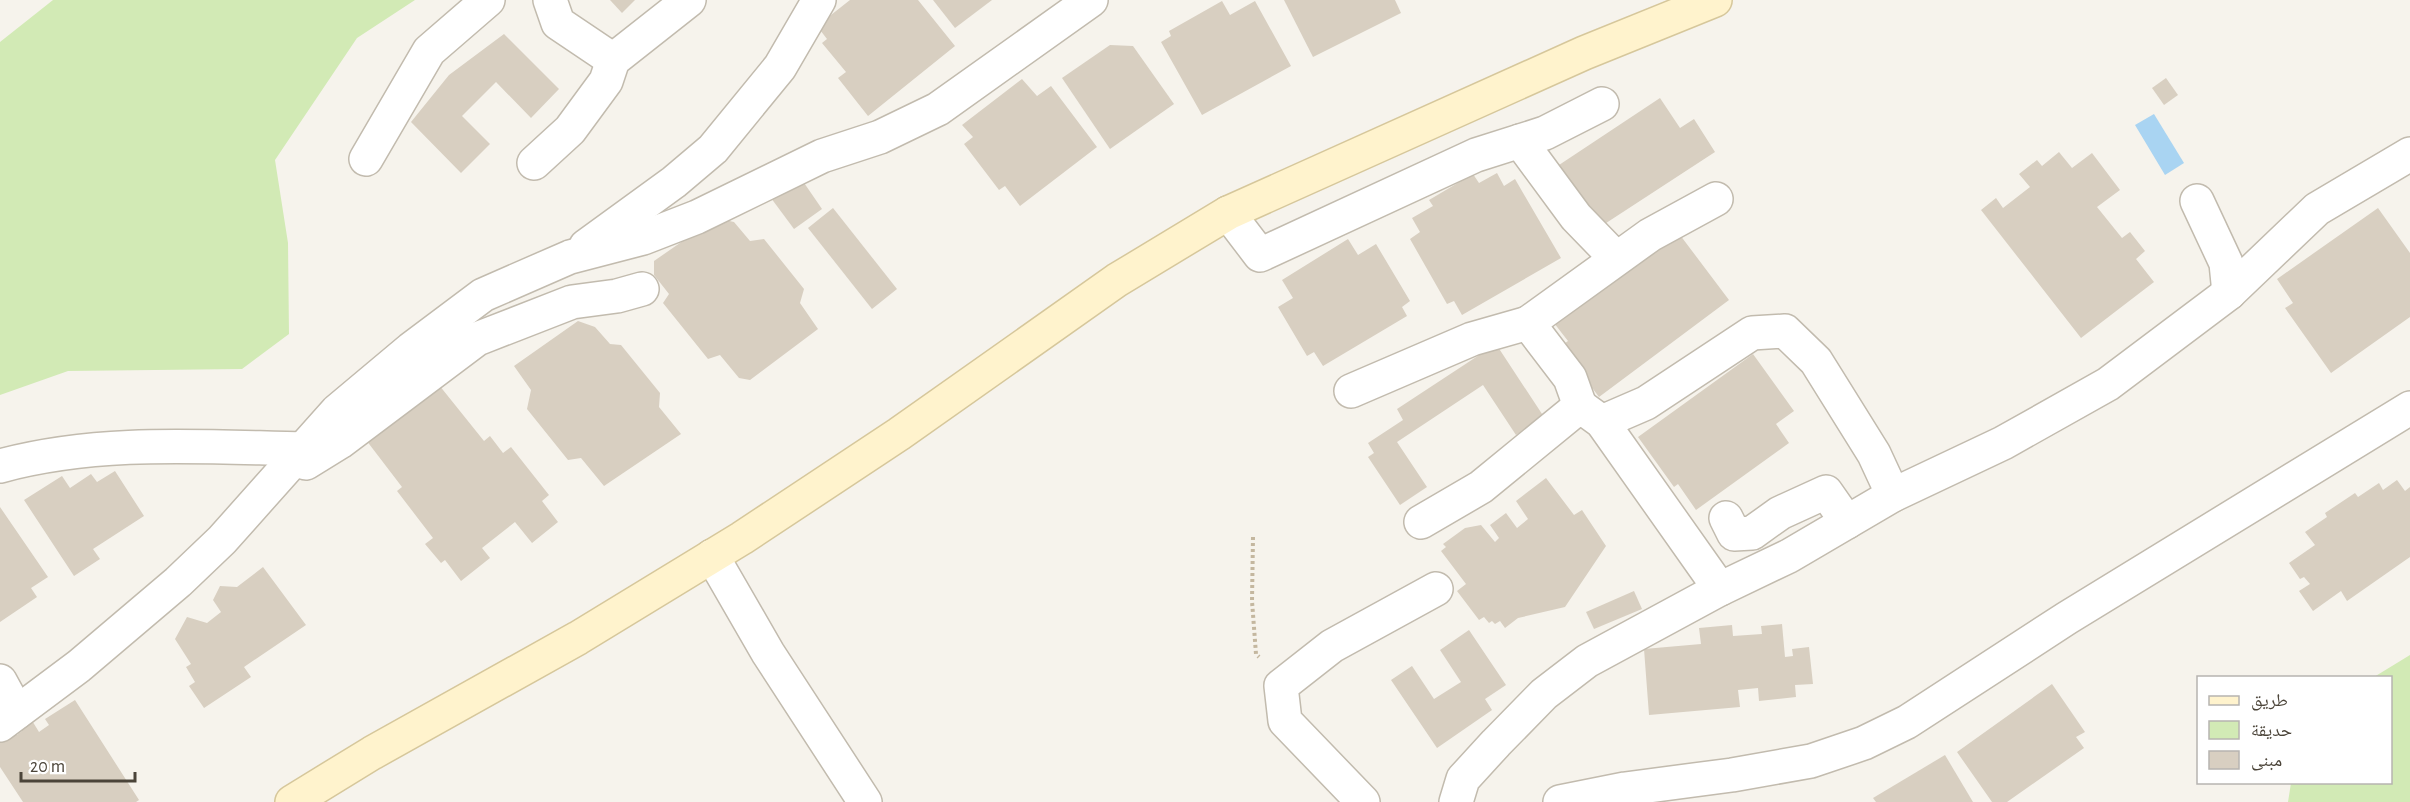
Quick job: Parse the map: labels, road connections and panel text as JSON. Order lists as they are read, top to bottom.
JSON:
{
  "legend": ["طريق", "حديقة", "مبنى"],
  "scale_bar": "20 m"
}
